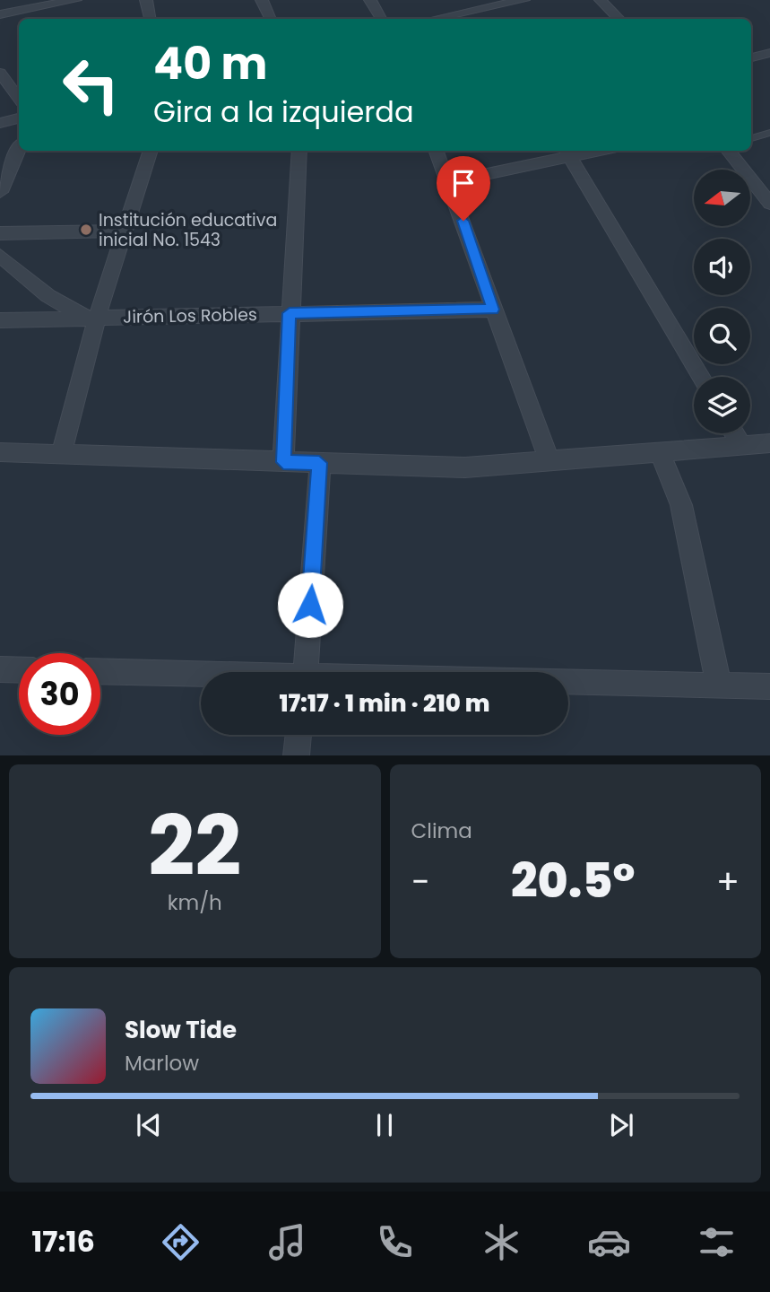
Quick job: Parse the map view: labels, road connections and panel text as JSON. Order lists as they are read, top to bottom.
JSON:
{
  "streets": {
    "street": ["Jirón Los Robles"]
  },
  "places": ["Institución educativa inicial No. 1543"],
  "north": "left",
  "page": {
    "turn": ["40 m", "Gira a la izquierda"],
    "limit": "30",
    "trip": "17:17 · 1 min · 210 m",
    "tile": [
      ["22", "km/h"],
      "Clima"
    ],
    "heat": ["−", "20.5°", "+"],
    "song": ["Slow Tide", "Marlow"],
    "tabs": "17:16"
  }
}
